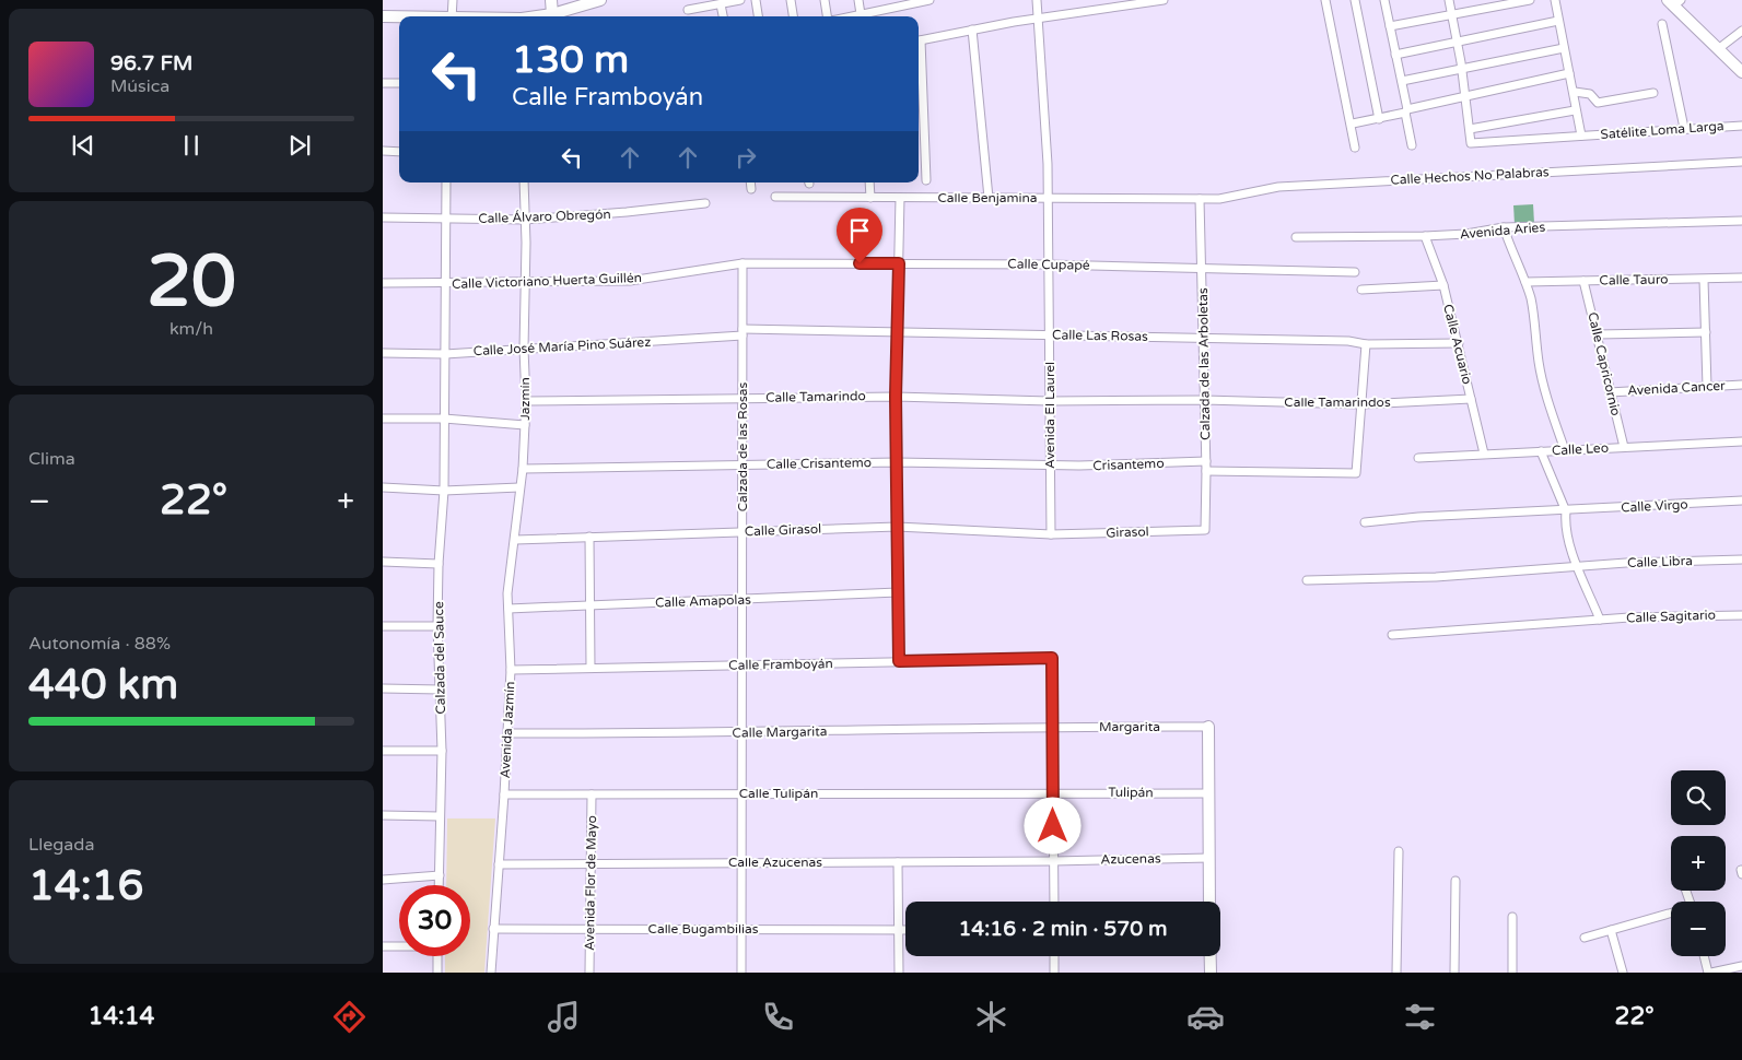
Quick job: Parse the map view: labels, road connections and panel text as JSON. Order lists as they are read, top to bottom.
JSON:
{
  "streets": {
    "street": [
      "Satélite Loma Larga",
      "Calle Hechos No Palabras",
      "Calle Benjamina",
      "Calle Álvaro Obregón",
      "Avenida Aries",
      "Calle Cupapé",
      "Calle Tauro",
      "Calle Victoriano Huerta Guillén",
      "Calle Las Rosas",
      "Calle Acuario",
      "Calle José María Pino Suárez",
      "Calzada de las Arboletas",
      "Calle Capricornio",
      "Avenida Cancer",
      "Calle Tamarindo",
      "Jazmín",
      "Calle Tamarindos",
      "Avenida El Laurel",
      "Calzada de las Rosas",
      "Calle Leo",
      "Calle Crisantemo",
      "Crisantemo",
      "Calle Virgo",
      "Calle Girasol",
      "Girasol",
      "Calle Libra",
      "Calle Amapolas",
      "Calle Sagitario",
      "Calzada del Sauce",
      "Calle Framboyán",
      "Margarita",
      "Avenida Jazmín",
      "Calle Margarita",
      "Tulipán",
      "Calle Tulipán",
      "Azucenas",
      "Calle Azucenas",
      "Avenida Flor de Mayo",
      "Calle Bugambilias"
    ]
  },
  "crossings": [
    ["Calle Hechos No Palabras", "Calle Benjamina"],
    ["Calle Hechos No Palabras", "Calzada de las Arboletas"],
    ["Calle Benjamina", "Calzada de las Arboletas"],
    ["Calle Benjamina", "Avenida El Laurel"],
    ["Calle Álvaro Obregón", "Jazmín"],
    ["Calle Álvaro Obregón", "Calzada del Sauce"],
    ["Avenida Aries", "Calle Acuario"],
    ["Calle Cupapé", "Calle Victoriano Huerta Guillén"],
    ["Calle Cupapé", "Calzada de las Arboletas"],
    ["Calle Cupapé", "Avenida El Laurel"],
    ["Calle Cupapé", "Calzada de las Rosas"],
    ["Calle Tauro", "Calle Capricornio"],
    ["Calle Victoriano Huerta Guillén", "Jazmín"],
    ["Calle Victoriano Huerta Guillén", "Calzada de las Rosas"],
    ["Calle Victoriano Huerta Guillén", "Calzada del Sauce"],
    ["Calle Las Rosas", "Calle Acuario"],
    ["Calle Las Rosas", "Calle José María Pino Suárez"],
    ["Calle Las Rosas", "Calzada de las Arboletas"],
    ["Calle Las Rosas", "Avenida El Laurel"],
    ["Calle Las Rosas", "Calzada de las Rosas"],
    ["Calle Acuario", "Calle Tamarindos"],
    ["Calle Acuario", "Calle Leo"],
    ["Calle José María Pino Suárez", "Jazmín"],
    ["Calle José María Pino Suárez", "Calzada de las Rosas"],
    ["Calle José María Pino Suárez", "Calzada del Sauce"],
    ["Calzada de las Arboletas", "Calle Tamarindo"],
    ["Calzada de las Arboletas", "Calle Tamarindos"],
    ["Calzada de las Arboletas", "Crisantemo"],
    ["Calzada de las Arboletas", "Girasol"],
    ["Calle Capricornio", "Avenida Cancer"],
    ["Calle Capricornio", "Calle Leo"],
    ["Calle Tamarindo", "Jazmín"],
    ["Calle Tamarindo", "Calle Tamarindos"],
    ["Calle Tamarindo", "Avenida El Laurel"],
    ["Calle Tamarindo", "Calzada de las Rosas"],
    ["Jazmín", "Calle Crisantemo"],
    ["Jazmín", "Avenida Jazmín"],
    ["Avenida El Laurel", "Calle Crisantemo"],
    ["Avenida El Laurel", "Crisantemo"],
    ["Avenida El Laurel", "Calle Girasol"],
    ["Avenida El Laurel", "Girasol"],
    ["Calzada de las Rosas", "Calle Crisantemo"],
    ["Calzada de las Rosas", "Calle Girasol"],
    ["Calzada de las Rosas", "Calle Amapolas"],
    ["Calzada de las Rosas", "Calle Framboyán"],
    ["Calzada de las Rosas", "Calle Margarita"],
    ["Calzada de las Rosas", "Calle Tulipán"],
    ["Calzada de las Rosas", "Calle Azucenas"],
    ["Calzada de las Rosas", "Calle Bugambilias"],
    ["Calle Crisantemo", "Crisantemo"],
    ["Calle Girasol", "Girasol"],
    ["Calle Girasol", "Avenida Jazmín"],
    ["Calle Amapolas", "Avenida Jazmín"],
    ["Calle Framboyán", "Margarita"],
    ["Calle Framboyán", "Avenida Jazmín"],
    ["Calle Framboyán", "Calle Margarita"],
    ["Margarita", "Calle Margarita"],
    ["Avenida Jazmín", "Calle Margarita"],
    ["Avenida Jazmín", "Calle Tulipán"],
    ["Avenida Jazmín", "Calle Azucenas"],
    ["Avenida Jazmín", "Calle Bugambilias"],
    ["Tulipán", "Calle Tulipán"],
    ["Calle Tulipán", "Avenida Flor de Mayo"],
    ["Azucenas", "Calle Azucenas"],
    ["Calle Azucenas", "Avenida Flor de Mayo"],
    ["Avenida Flor de Mayo", "Calle Bugambilias"]
  ],
  "page": {
    "turn": ["130 m", "Calle Framboyán"],
    "song": ["96.7 FM", "Música"],
    "tile": [
      ["20", "km/h"],
      "Clima",
      ["Autonomía · 88%", "440 km"],
      ["Llegada", "14:16"]
    ],
    "heat": ["−", "22°", "+"],
    "map_buttons": ["+", "−"],
    "limit": "30",
    "trip": "14:16 · 2 min · 570 m",
    "tabs": ["14:14", "22°"]
  }
}
